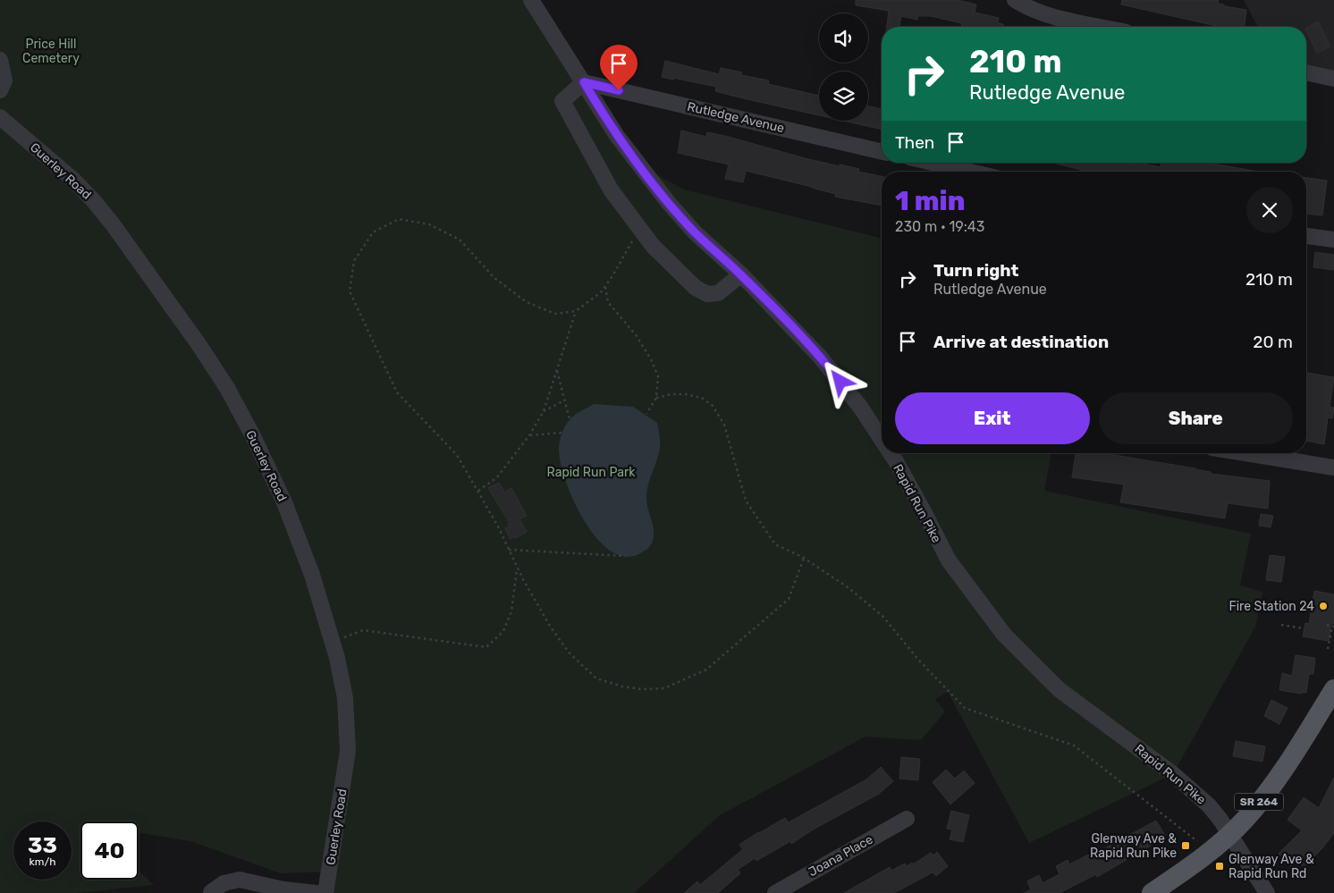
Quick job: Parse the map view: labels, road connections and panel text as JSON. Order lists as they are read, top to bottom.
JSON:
{
  "streets": {
    "main road": ["SR 264"],
    "street": [
      "Rutledge Avenue",
      "Guerley Road",
      "Rapid Run Pike",
      "Joana Place"
    ]
  },
  "crossings": [
    ["Rutledge Avenue", "Rapid Run Pike"],
    ["Rapid Run Pike", "SR 264"]
  ],
  "parks": ["Price Hill Cemetery", "Rapid Run Park"],
  "places": {
    "other": ["Fire Station 24"],
    "transit": ["Glenway Ave & Rapid Run Pike", "Glenway Ave & Rapid Run Rd"]
  },
  "page": {
    "turn": ["210 m", "Rutledge Avenue"],
    "then": "Then",
    "heading": ["1 min", "230 m · 19:43"],
    "list": [
      {
        "name": "Turn right",
        "note": "Rutledge Avenue",
        "value": "210 m"
      },
      {
        "name": "Arrive at destination",
        "value": "20 m"
      }
    ],
    "buttons": ["Exit", "Share"],
    "speed": "33 km/h",
    "limit": "40"
  }
}
